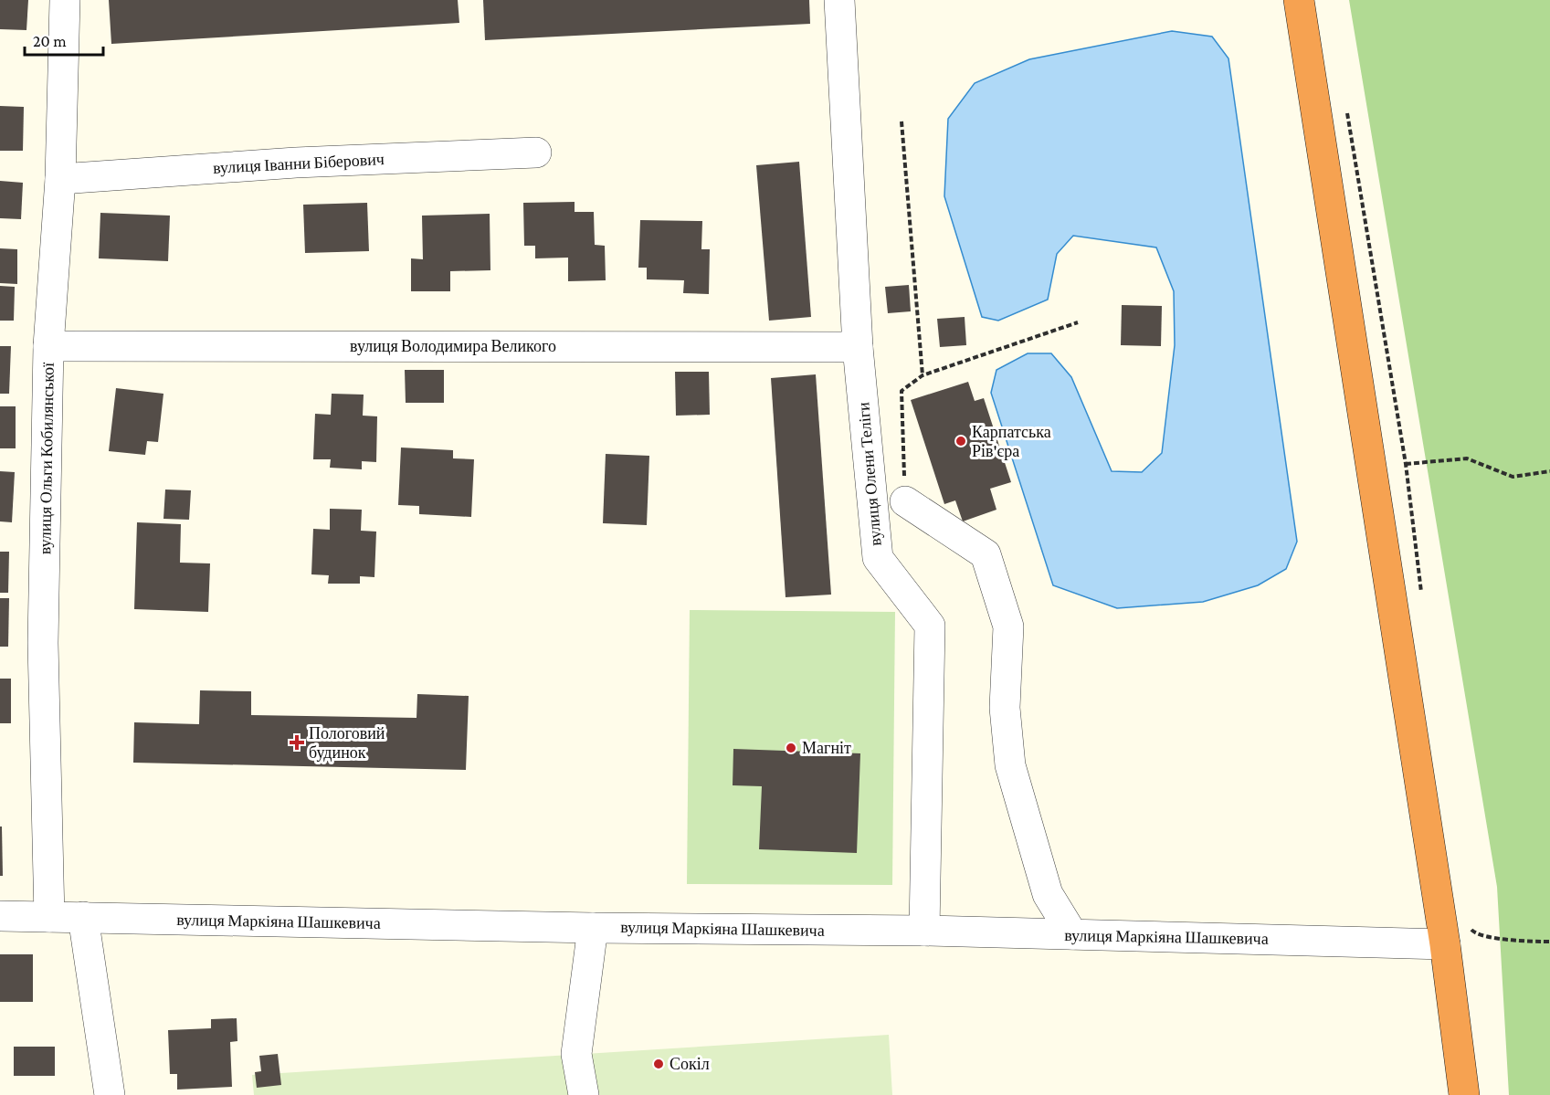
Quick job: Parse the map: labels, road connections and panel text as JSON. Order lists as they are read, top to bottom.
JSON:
{
  "streets": {
    "street": [
      "вулиця Іванни Біберович",
      "вулиця Володимира Великого",
      "вулиця Ольги Кобилянської",
      "вулиця Олени Теліги",
      "вулиця Маркіяна Шашкевича"
    ]
  },
  "crossings": [
    ["вулиця Іванни Біберович", "вулиця Ольги Кобилянської"],
    ["вулиця Володимира Великого", "вулиця Ольги Кобилянської"],
    ["вулиця Володимира Великого", "вулиця Олени Теліги"],
    ["вулиця Ольги Кобилянської", "вулиця Маркіяна Шашкевича"],
    ["вулиця Олени Теліги", "вулиця Маркіяна Шашкевича"]
  ],
  "places": {
    "other": ["Карпатська Рів'єра", "Магніт", "Сокіл"],
    "health": ["Пологовий будинок"]
  },
  "scale_bar": "20 m"
}
